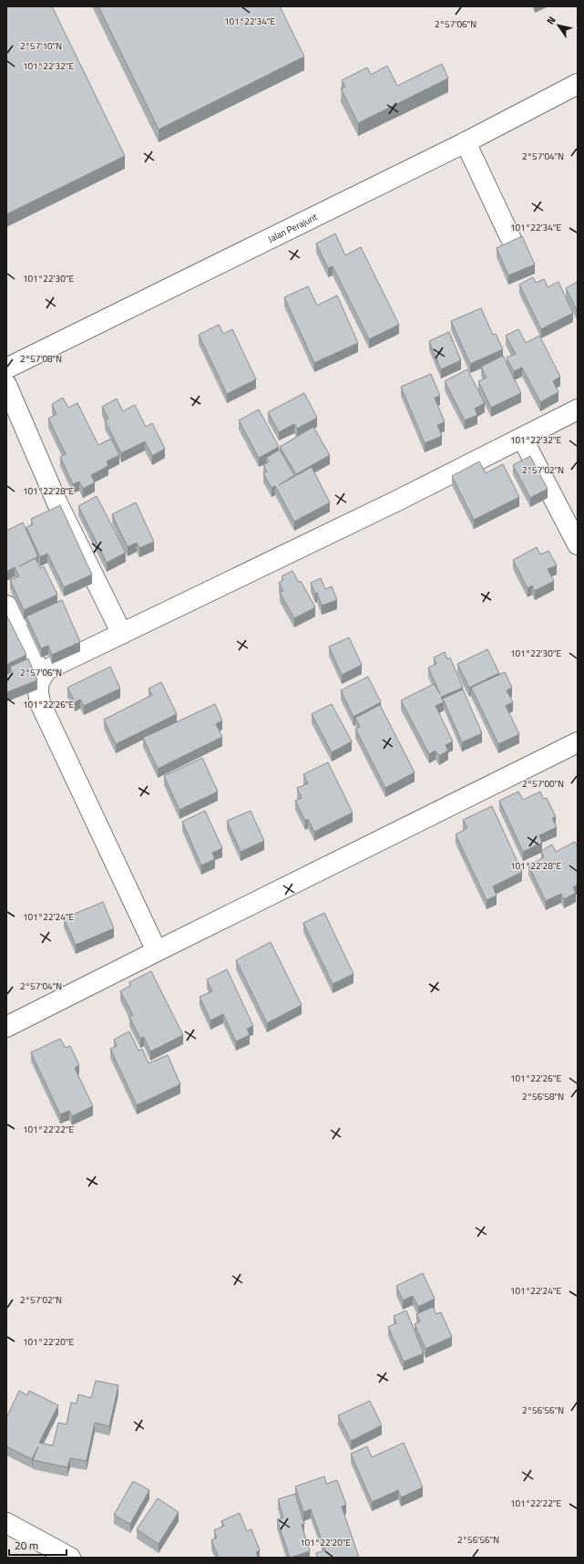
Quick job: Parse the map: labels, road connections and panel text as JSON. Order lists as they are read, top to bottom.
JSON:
{
  "streets": {
    "street": ["Jalan Perajurit"]
  },
  "scale_bar": "20 m",
  "north": "top left",
  "coordinates": [
    "101°22'34\"E",
    "2°57'06\"N",
    "2°57'10\"N",
    "101°22'32\"E",
    "2°57'04\"N",
    "101°22'30\"E",
    "2°57'08\"N",
    "2°57'02\"N",
    "101°22'28\"E",
    "101°22'26\"E",
    "2°57'00\"N",
    "101°22'24\"E",
    "2°56'58\"N",
    "101°22'22\"E",
    "101°22'20\"E",
    "2°56'56\"N"
  ]
}
